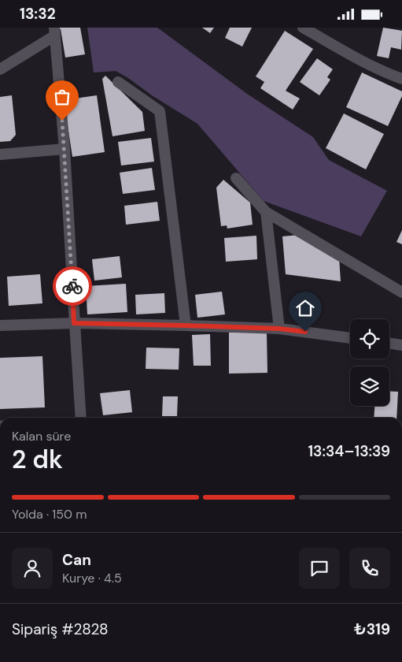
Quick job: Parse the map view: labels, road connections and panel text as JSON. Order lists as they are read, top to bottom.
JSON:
{
  "page": {
    "status": "13:32",
    "heading": ["2 dk", "Kalan süre", "13:34–13:39"],
    "panel": [
      "Can",
      "Kurye · 4.5",
      "Sipariş #2828",
      "₺319"
    ],
    "bar": "Yolda · 150 m"
  }
}
